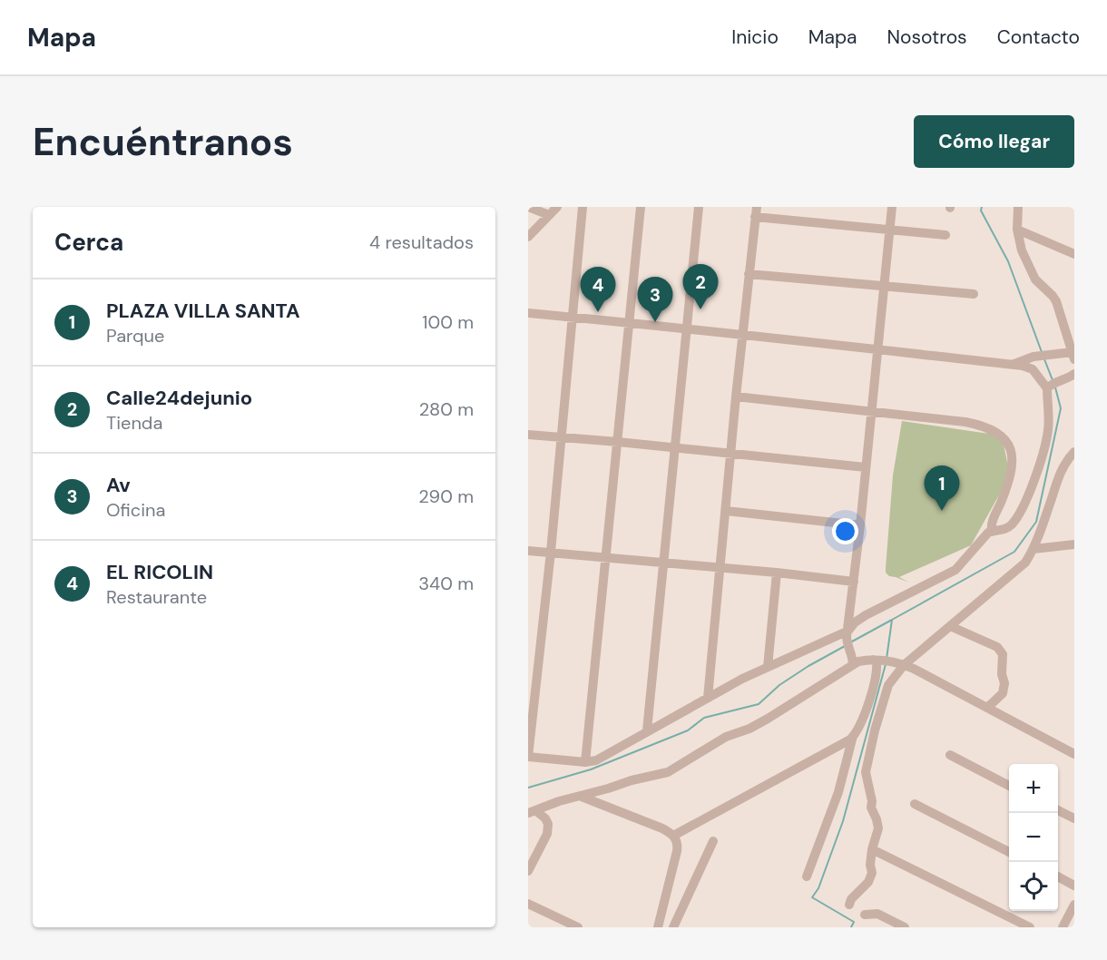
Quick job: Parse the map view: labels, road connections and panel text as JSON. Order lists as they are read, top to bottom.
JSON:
{
  "page": {
    "header": "Mapa",
    "nav": [
      "Inicio",
      "Mapa",
      "Nosotros",
      "Contacto"
    ],
    "buttons": "Cómo llegar",
    "title": "Encuéntranos",
    "heading": ["Cerca", "4 resultados"],
    "pins": [
      "2",
      "4",
      "3",
      "1"
    ],
    "list": [
      {
        "mark": "1",
        "name": "PLAZA VILLA SANTA",
        "note": "Parque",
        "value": "100 m"
      },
      {
        "mark": "2",
        "name": "Calle24dejunio",
        "note": "Tienda",
        "value": "280 m"
      },
      {
        "mark": "3",
        "name": "Av",
        "note": "Oficina",
        "value": "290 m"
      },
      {
        "mark": "4",
        "name": "EL RICOLIN",
        "note": "Restaurante",
        "value": "340 m"
      }
    ],
    "map_buttons": ["+", "−"]
  }
}
